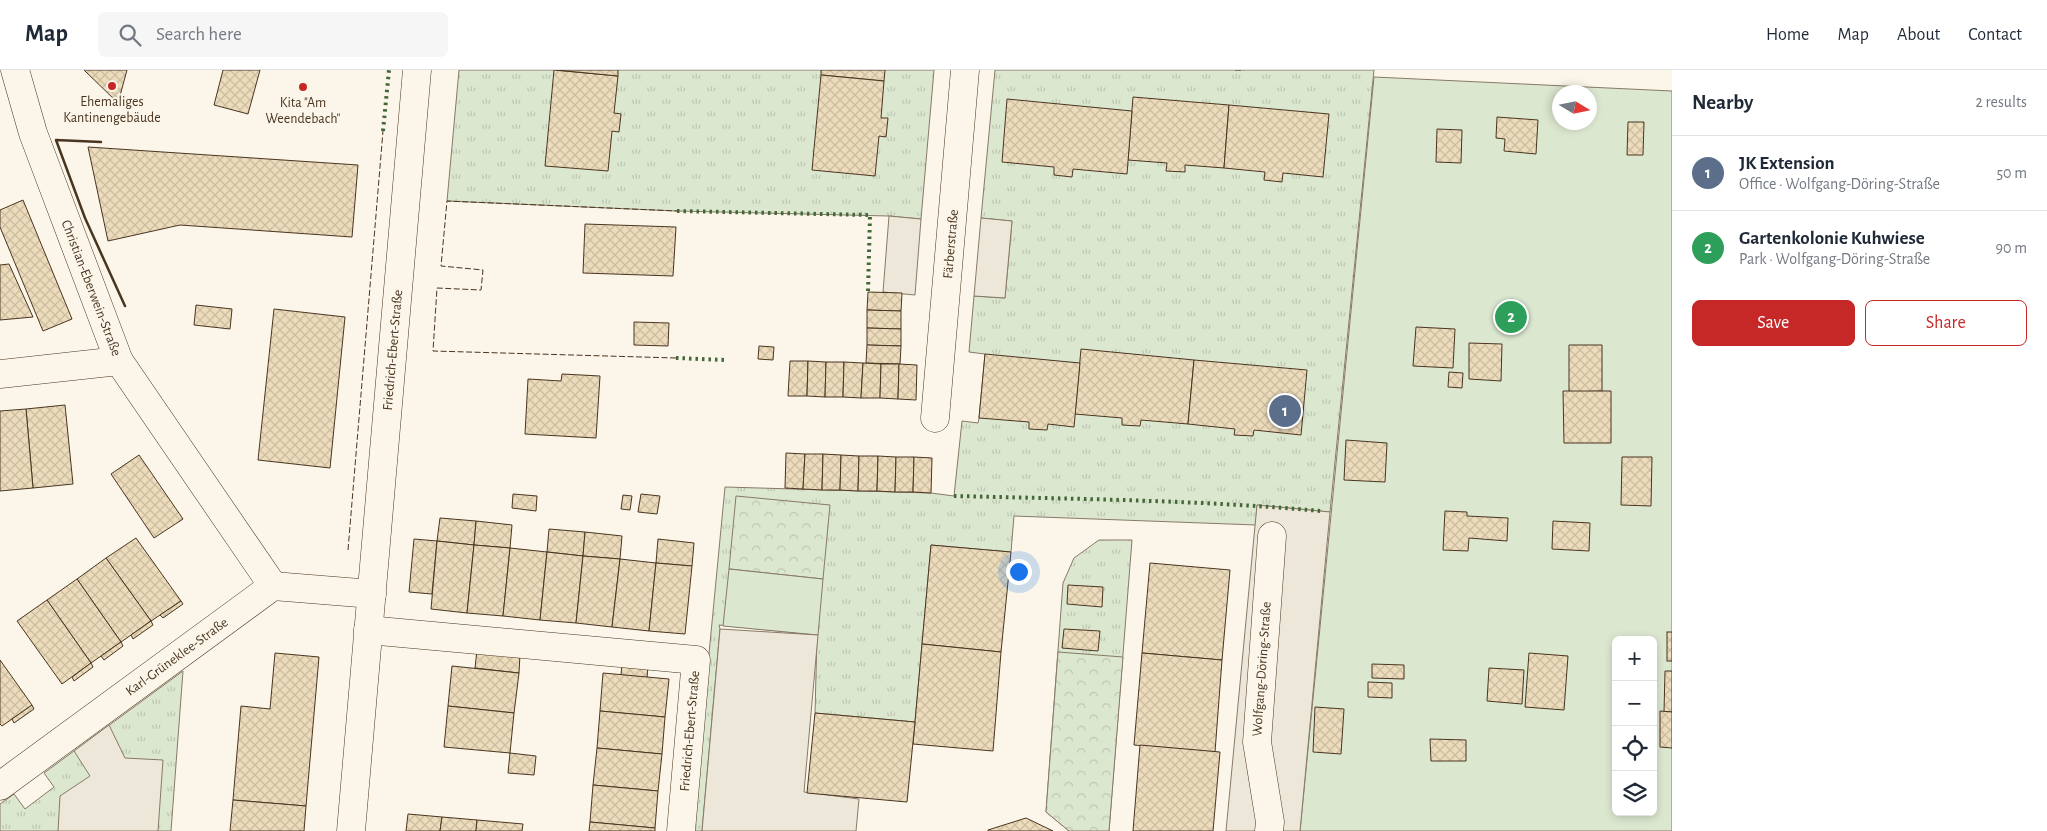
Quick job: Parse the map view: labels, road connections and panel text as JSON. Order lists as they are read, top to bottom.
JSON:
{
  "streets": {
    "street": [
      "Färberstraße",
      "Christian-Eberwein-Straße",
      "Friedrich-Ebert-Straße",
      "Karl-Grüneklee-Straße",
      "Wolfgang-Döring-Straße"
    ]
  },
  "crossings": [
    ["Christian-Eberwein-Straße", "Karl-Grüneklee-Straße"]
  ],
  "places": ["Ehemaliges Kantinengebäude", "Kita \"Am Weendebach\""],
  "north": "right",
  "page": {
    "header": "Map",
    "search": "Search here",
    "nav": [
      "Home",
      "Map",
      "About",
      "Contact"
    ],
    "heading": ["Nearby", "2 results"],
    "list": [
      {
        "mark": "1",
        "name": "JK Extension",
        "note": "Office · Wolfgang-Döring-Straße",
        "value": "50 m"
      },
      {
        "mark": "2",
        "name": "Gartenkolonie Kuhwiese",
        "note": "Park · Wolfgang-Döring-Straße",
        "value": "90 m"
      }
    ],
    "buttons": ["Save", "Share"],
    "pins": ["2", "1"],
    "map_buttons": ["+", "−"]
  }
}
